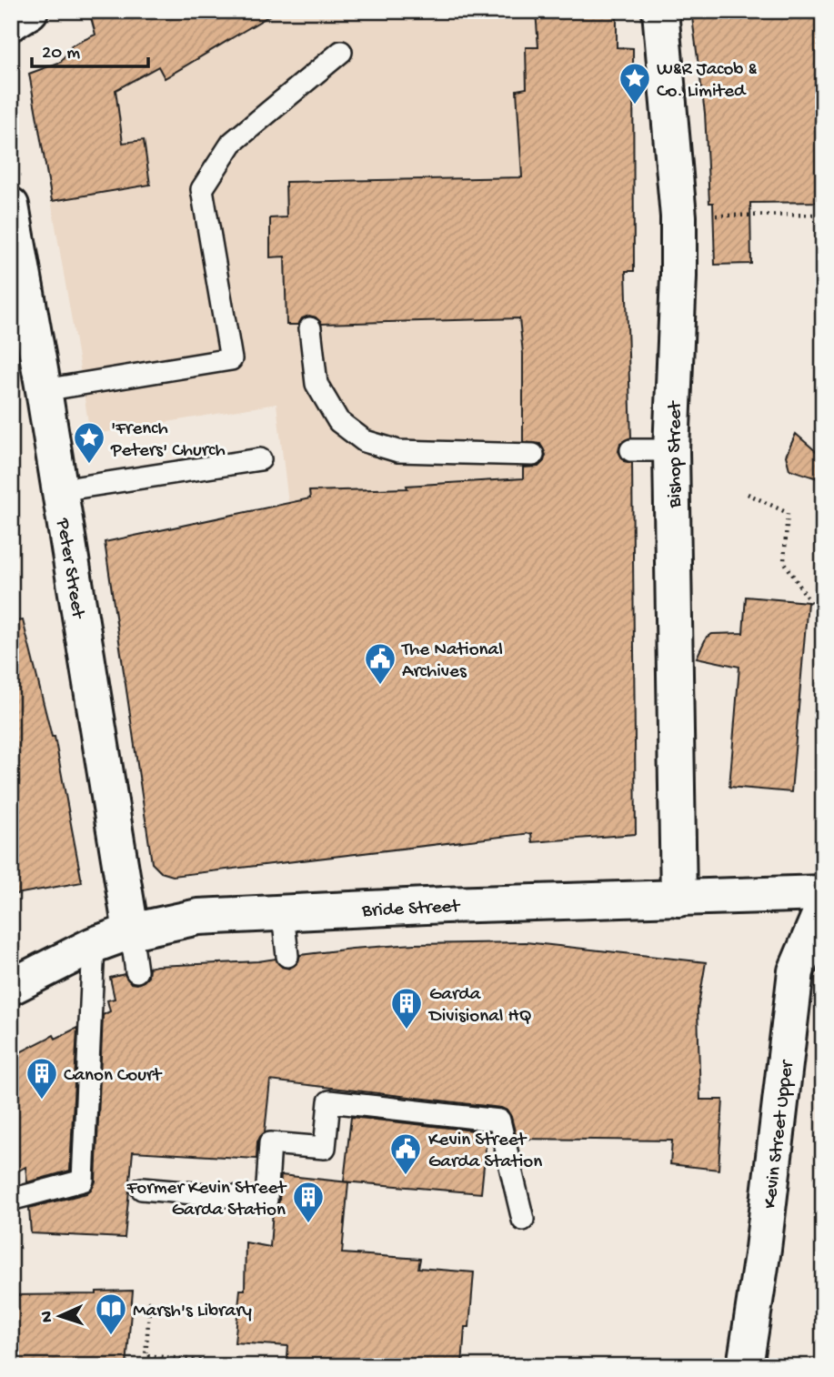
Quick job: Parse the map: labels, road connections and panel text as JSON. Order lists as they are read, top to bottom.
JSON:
{
  "streets": {
    "street": [
      "Bishop Street",
      "Peter Street",
      "Bride Street",
      "Kevin Street Upper"
    ]
  },
  "crossings": [
    ["Bishop Street", "Bride Street"],
    ["Peter Street", "Bride Street"]
  ],
  "places": {
    "place": ["W&R Jacob & Co. Limited", "'French Peters' Church"],
    "public building": ["The National Archives", "Kevin Street Garda Station"],
    "building": ["Garda Divisional HQ", "Canon Court", "Former Kevin Street Garda Station"],
    "library": ["Marsh's Library"]
  },
  "scale_bar": "20 m",
  "north": "left"
}
